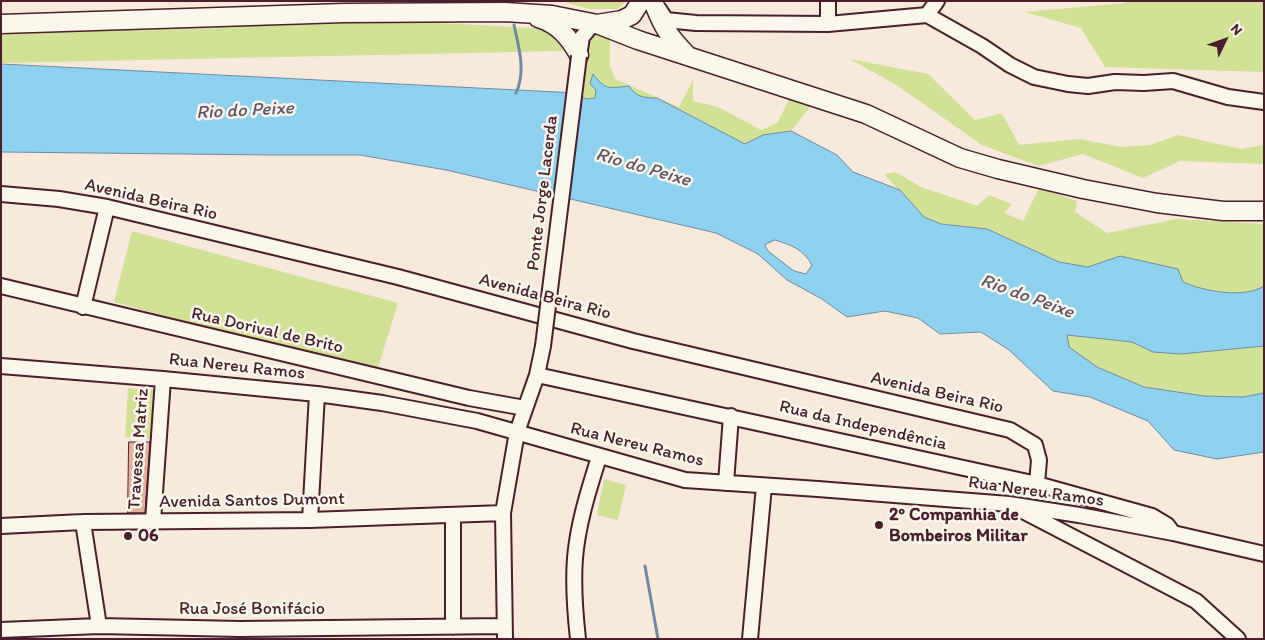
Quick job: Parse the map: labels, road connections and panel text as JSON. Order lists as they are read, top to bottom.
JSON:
{
  "streets": {
    "street": [
      "Ponte Jorge Lacerda",
      "Avenida Beira Rio",
      "Rua Dorival de Brito",
      "Rua Nereu Ramos",
      "Rua da Independência",
      "Travessa Matriz",
      "Avenida Santos Dumont",
      "Rua José Bonifácio"
    ]
  },
  "crossings": [
    ["Ponte Jorge Lacerda", "Rua Dorival de Brito"],
    ["Ponte Jorge Lacerda", "Rua Nereu Ramos"],
    ["Ponte Jorge Lacerda", "Rua da Independência"],
    ["Ponte Jorge Lacerda", "Avenida Santos Dumont"],
    ["Ponte Jorge Lacerda", "Rua José Bonifácio"],
    ["Avenida Beira Rio", "Rua da Independência"],
    ["Rua Nereu Ramos", "Rua da Independência"],
    ["Rua Nereu Ramos", "Travessa Matriz"],
    ["Travessa Matriz", "Avenida Santos Dumont"]
  ],
  "water": ["Rio do Peixe"],
  "places": ["2º Companhia de Bombeiros Militar", "06"],
  "north": "top right"
}
